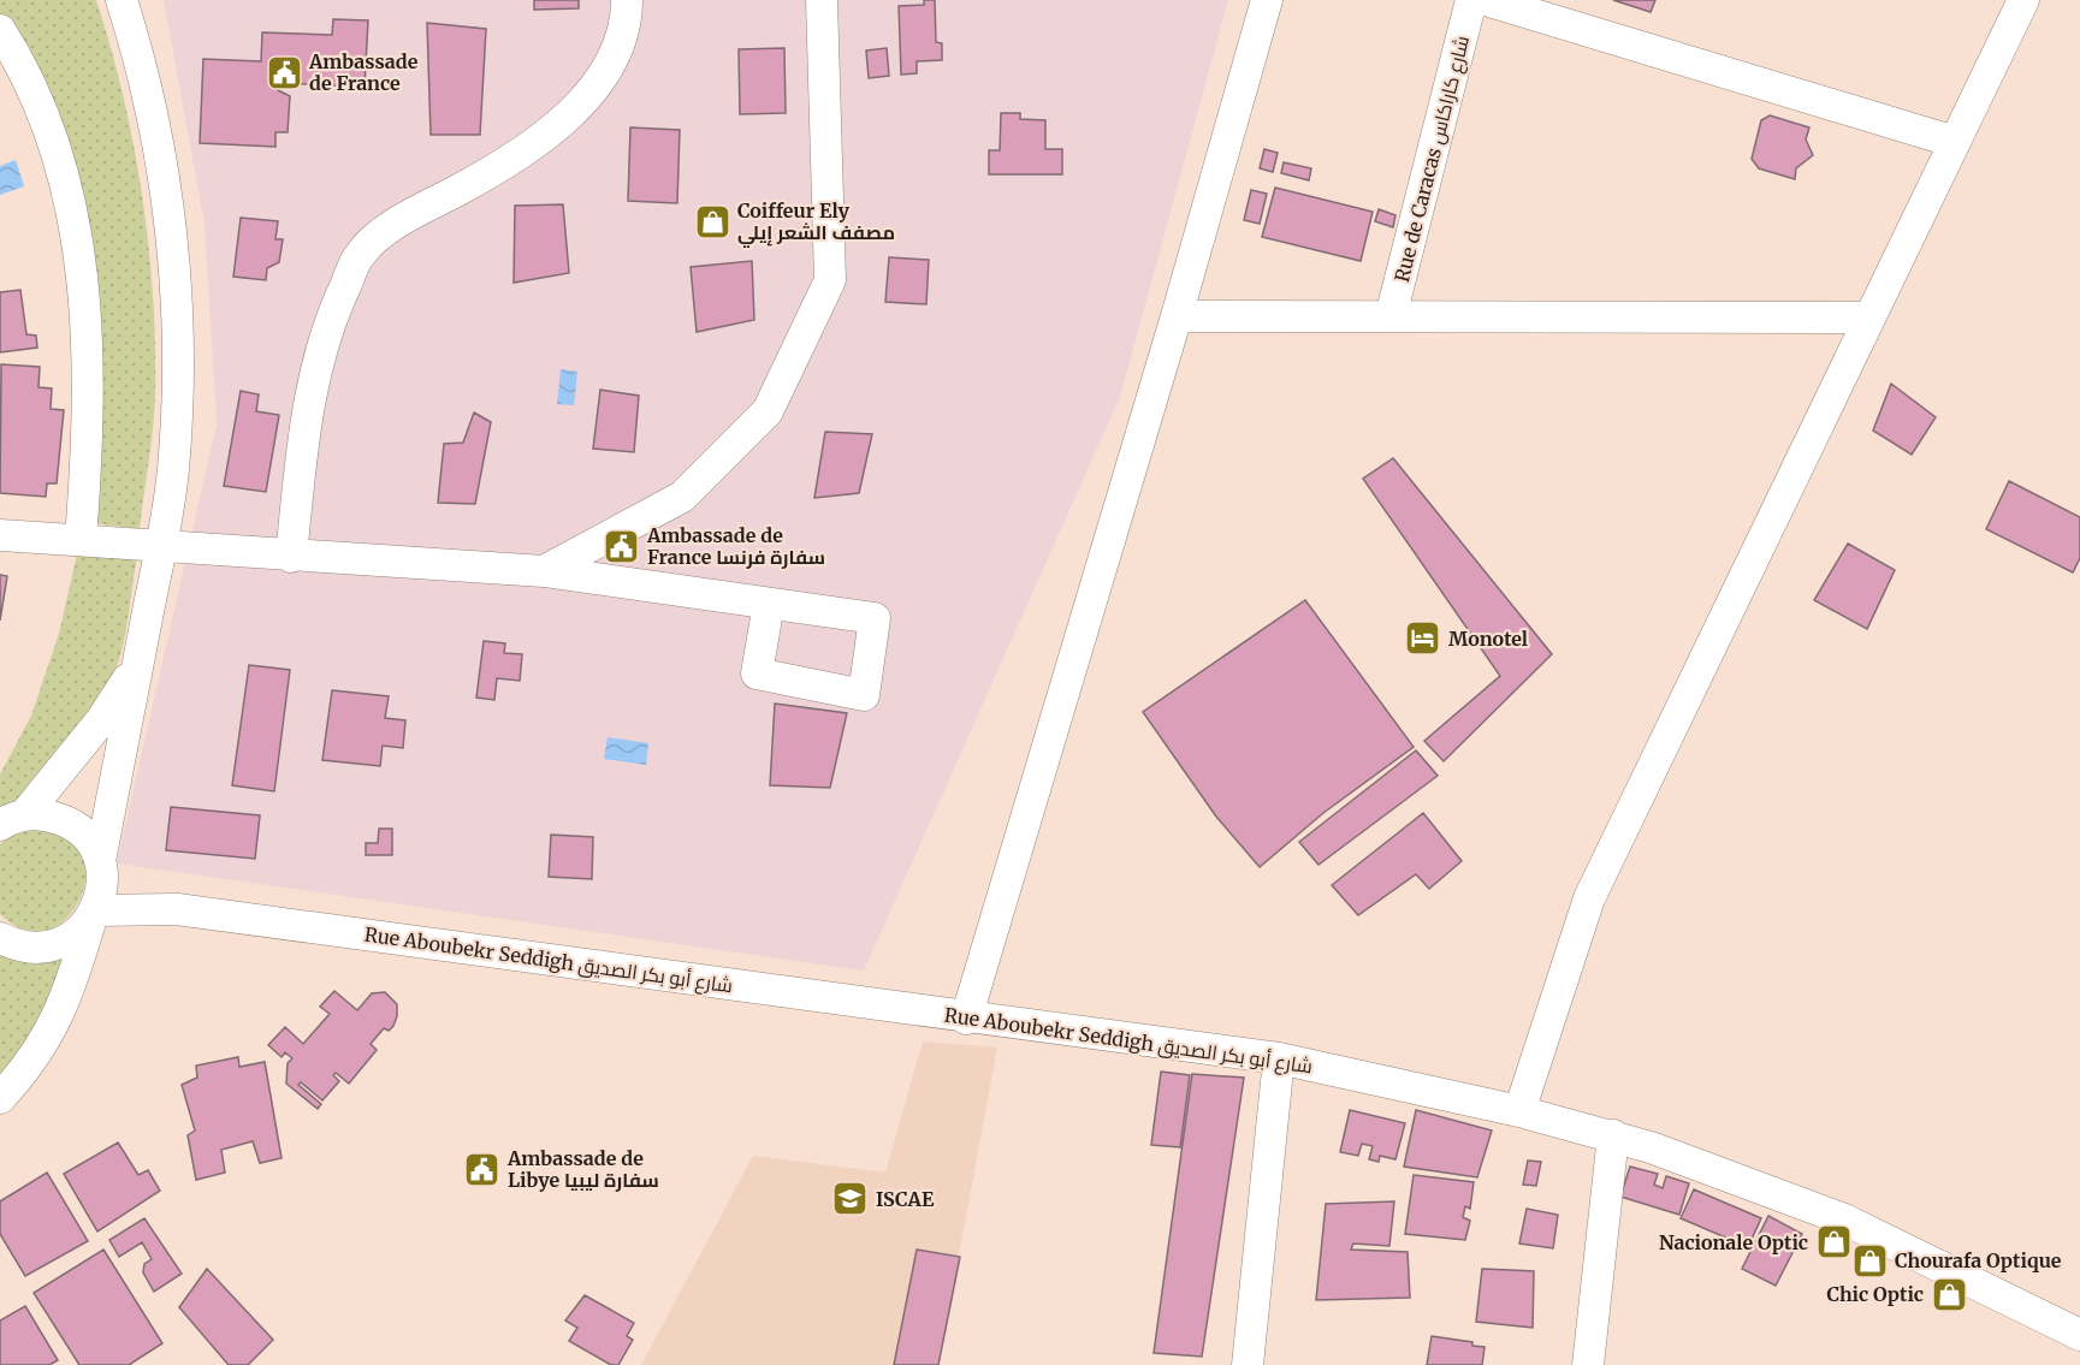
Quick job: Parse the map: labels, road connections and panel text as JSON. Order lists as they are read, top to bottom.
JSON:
{
  "streets": {
    "street": ["Rue de Caracas شارع كاراكاس", "Rue Aboubekr Seddigh شارع أبو بكر الصديق"]
  },
  "places": {
    "public building": ["Ambassade de France", "Ambassade de France سفارة فرنسا", "Ambassade de Libye سفارة ليبيا"],
    "shop": [
      "Coiffeur Ely مصفف الشعر إيلي",
      "Nacionale Optic",
      "Chourafa Optique",
      "Chic Optic"
    ],
    "hotel": ["Monotel"],
    "school or university": ["ISCAE"]
  }
}
